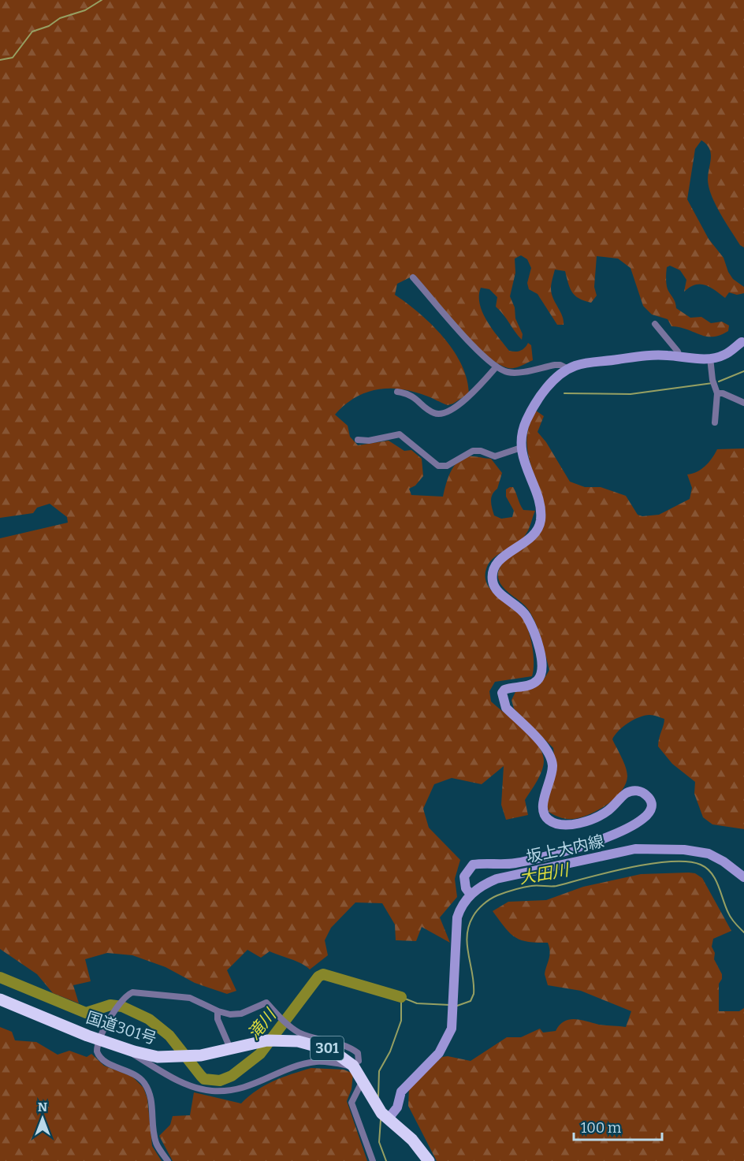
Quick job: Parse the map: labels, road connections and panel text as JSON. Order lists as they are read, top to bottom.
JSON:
{
  "streets": {
    "highway": ["国道301号", "301"],
    "street": ["坂上大内線"]
  },
  "crossings": [
    ["坂上大内線", "国道301号"],
    ["国道301号", "301"]
  ],
  "water": ["大田川", "滝川"],
  "scale_bar": "100 m",
  "north": "top"
}
